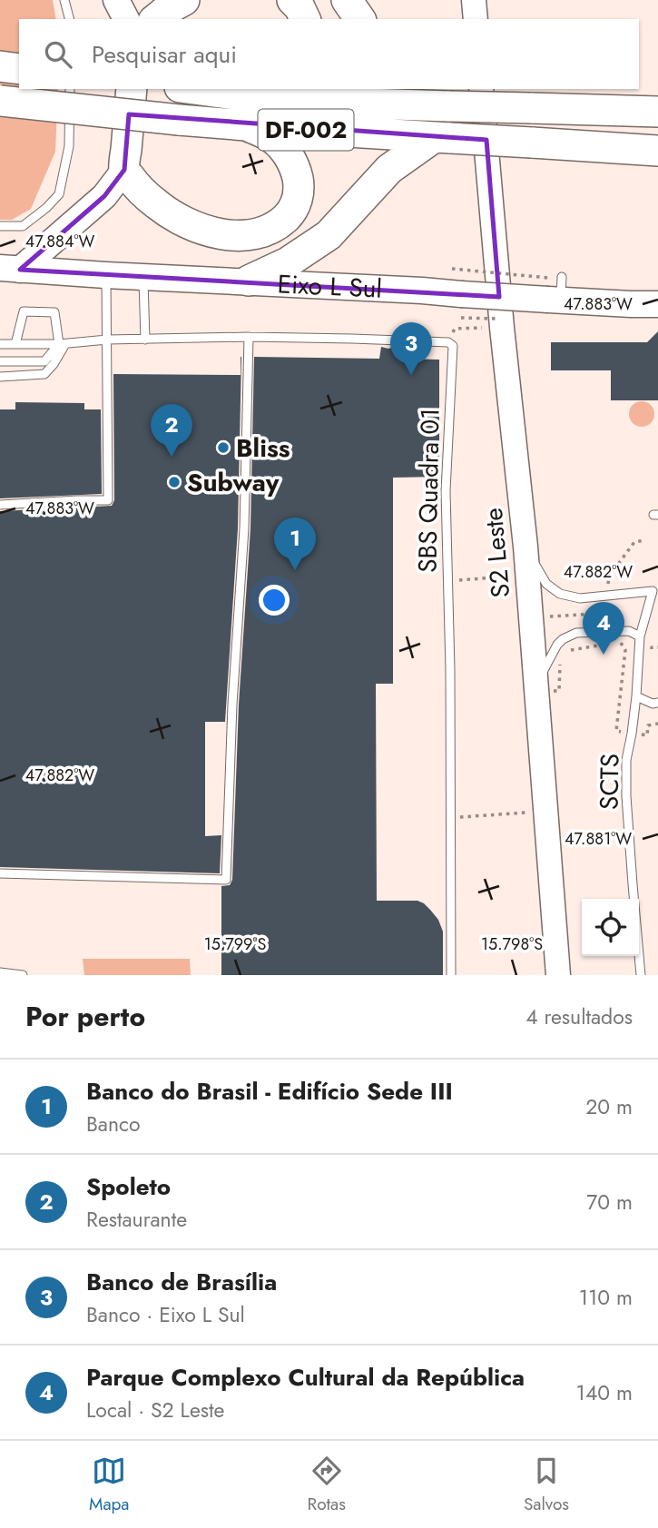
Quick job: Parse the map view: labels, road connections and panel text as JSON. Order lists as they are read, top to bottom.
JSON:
{
  "streets": {
    "highway": ["DF-002"],
    "main road": ["Eixo L Sul", "S2 Leste"],
    "lane": ["SBS Quadra 01", "SCTS"]
  },
  "crossings": [
    ["S2 Leste", "SCTS"]
  ],
  "places": ["Bliss", "Subway"],
  "page": {
    "search": "Pesquisar aqui",
    "pins": [
      "3",
      "2",
      "1",
      "4"
    ],
    "heading": ["Por perto", "4 resultados"],
    "list": [
      {
        "mark": "1",
        "name": "Banco do Brasil - Edifício Sede III",
        "note": "Banco",
        "value": "20 m"
      },
      {
        "mark": "2",
        "name": "Spoleto",
        "note": "Restaurante",
        "value": "70 m"
      },
      {
        "mark": "3",
        "name": "Banco de Brasília",
        "note": "Banco · Eixo L Sul",
        "value": "110 m"
      },
      {
        "mark": "4",
        "name": "Parque Complexo Cultural da República",
        "note": "Local · S2 Leste",
        "value": "140 m"
      }
    ],
    "nav": ["Mapa", "Rotas", "Salvos"]
  },
  "coordinates": [
    "47.884°W",
    "47.883°W",
    "47.882°W",
    "47.881°W",
    "15.798°S",
    "15.799°S"
  ]
}
